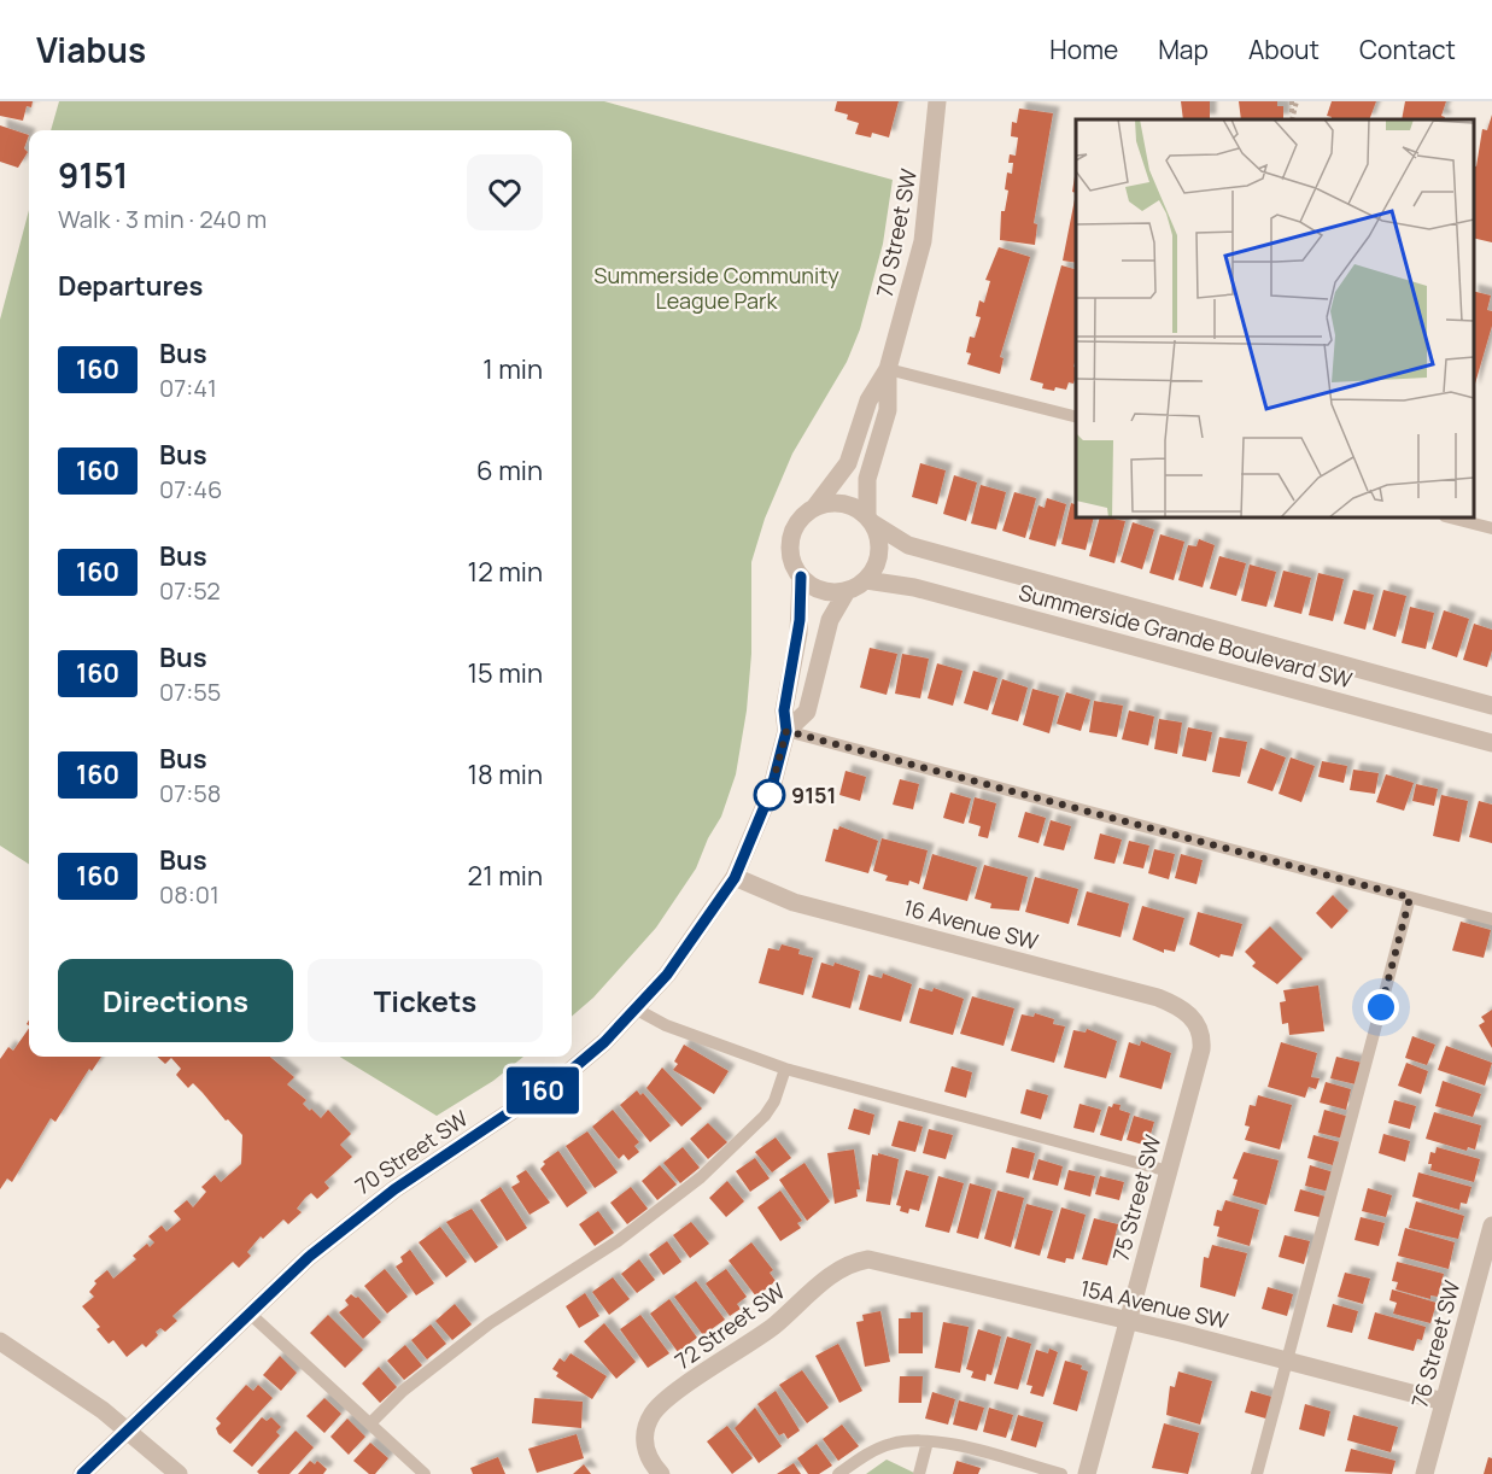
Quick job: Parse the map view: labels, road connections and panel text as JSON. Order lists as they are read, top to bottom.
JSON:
{
  "streets": {
    "street": [
      "70 Street SW",
      "Summerside Grande Boulevard SW",
      "16 Avenue SW",
      "75 Street SW",
      "15A Avenue SW",
      "72 Street SW",
      "76 Street SW"
    ]
  },
  "crossings": [
    ["70 Street SW", "Summerside Grande Boulevard SW"],
    ["70 Street SW", "16 Avenue SW"],
    ["16 Avenue SW", "75 Street SW"],
    ["75 Street SW", "15A Avenue SW"],
    ["15A Avenue SW", "72 Street SW"],
    ["15A Avenue SW", "76 Street SW"]
  ],
  "parks": ["Summerside Community League Park"],
  "places": ["9151"],
  "lines": ["bus line 160"],
  "page": {
    "header": "Viabus",
    "nav": [
      "Home",
      "Map",
      "About",
      "Contact"
    ],
    "on_map": "160",
    "heading": [
      ["9151", "Walk · 3 min · 240 m"],
      "Departures"
    ],
    "list": [
      {
        "mark": "160",
        "name": "Bus",
        "note": "07:41",
        "value": "1 min"
      },
      {
        "mark": "160",
        "name": "Bus",
        "note": "07:46",
        "value": "6 min"
      },
      {
        "mark": "160",
        "name": "Bus",
        "note": "07:52",
        "value": "12 min"
      },
      {
        "mark": "160",
        "name": "Bus",
        "note": "07:55",
        "value": "15 min"
      },
      {
        "mark": "160",
        "name": "Bus",
        "note": "07:58",
        "value": "18 min"
      },
      {
        "mark": "160",
        "name": "Bus",
        "note": "08:01",
        "value": "21 min"
      }
    ],
    "buttons": ["Directions", "Tickets"]
  }
}
